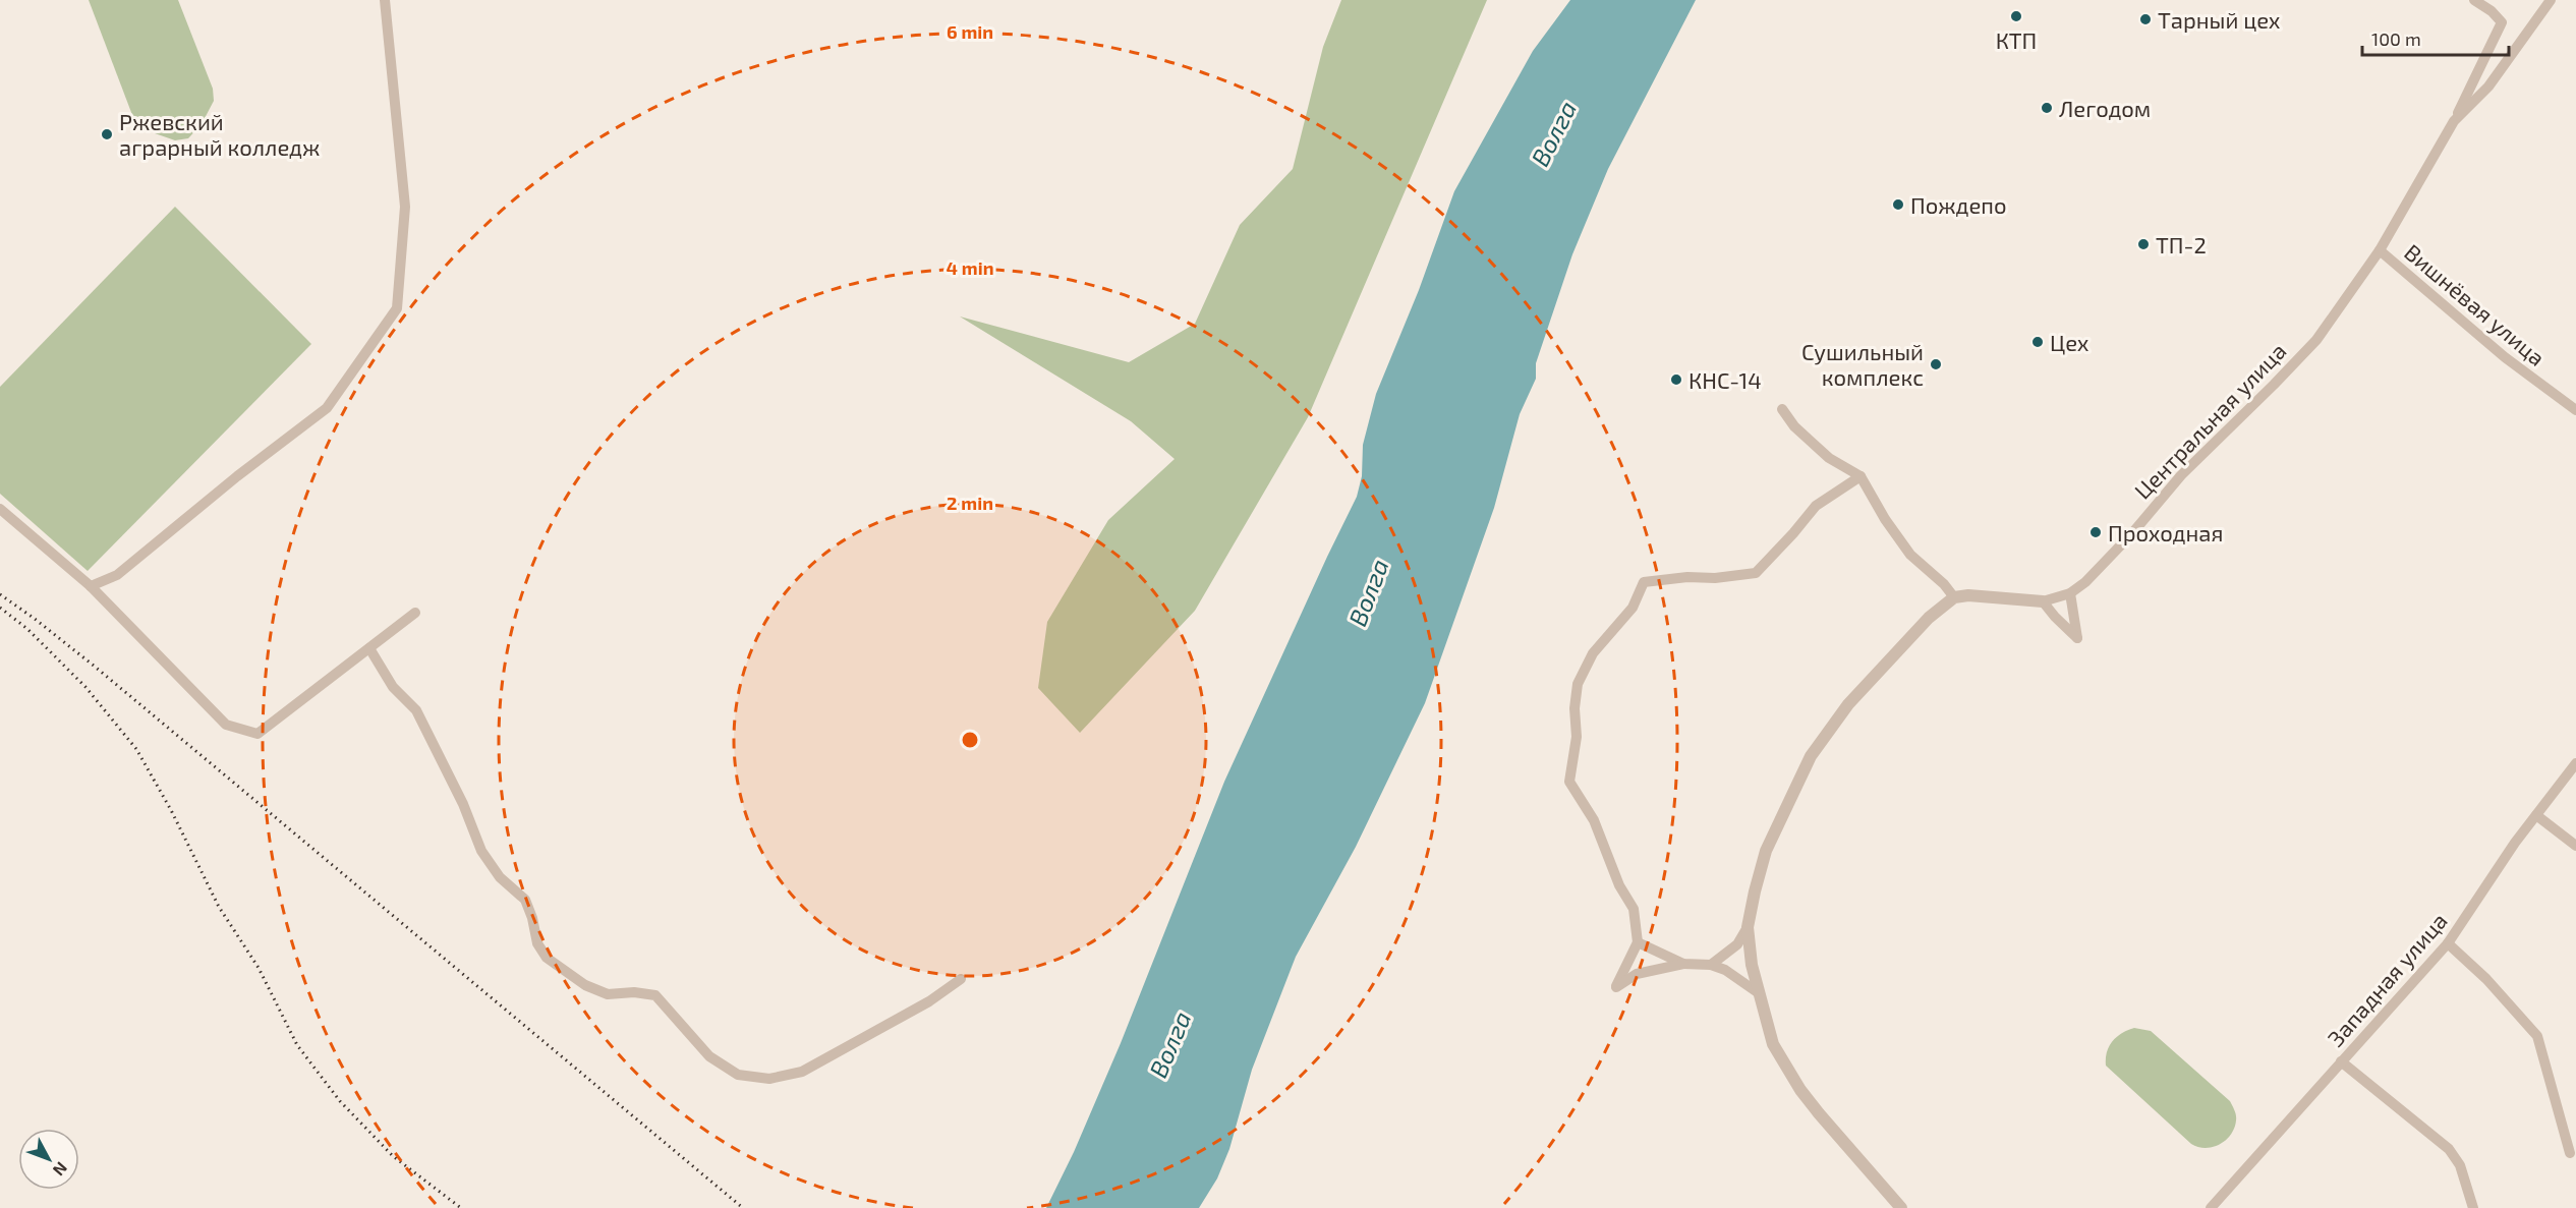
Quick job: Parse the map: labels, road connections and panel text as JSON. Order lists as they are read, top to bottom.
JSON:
{
  "streets": {
    "street": ["Вишнёвая улица", "Центральная улица", "Западная улица"]
  },
  "crossings": [
    ["Вишнёвая улица", "Центральная улица"]
  ],
  "water": ["Волга"],
  "places": [
    "КТП",
    "Тарный цех",
    "Легодом",
    "Ржевский аграрный колледж",
    "Пождепо",
    "ТП-2",
    "Цех",
    "Сушильный комплекс",
    "КНС-14",
    "Проходная"
  ],
  "scale_bar": "100 m",
  "north": "bottom right",
  "rings": ["6 min", "4 min", "2 min"]
}
